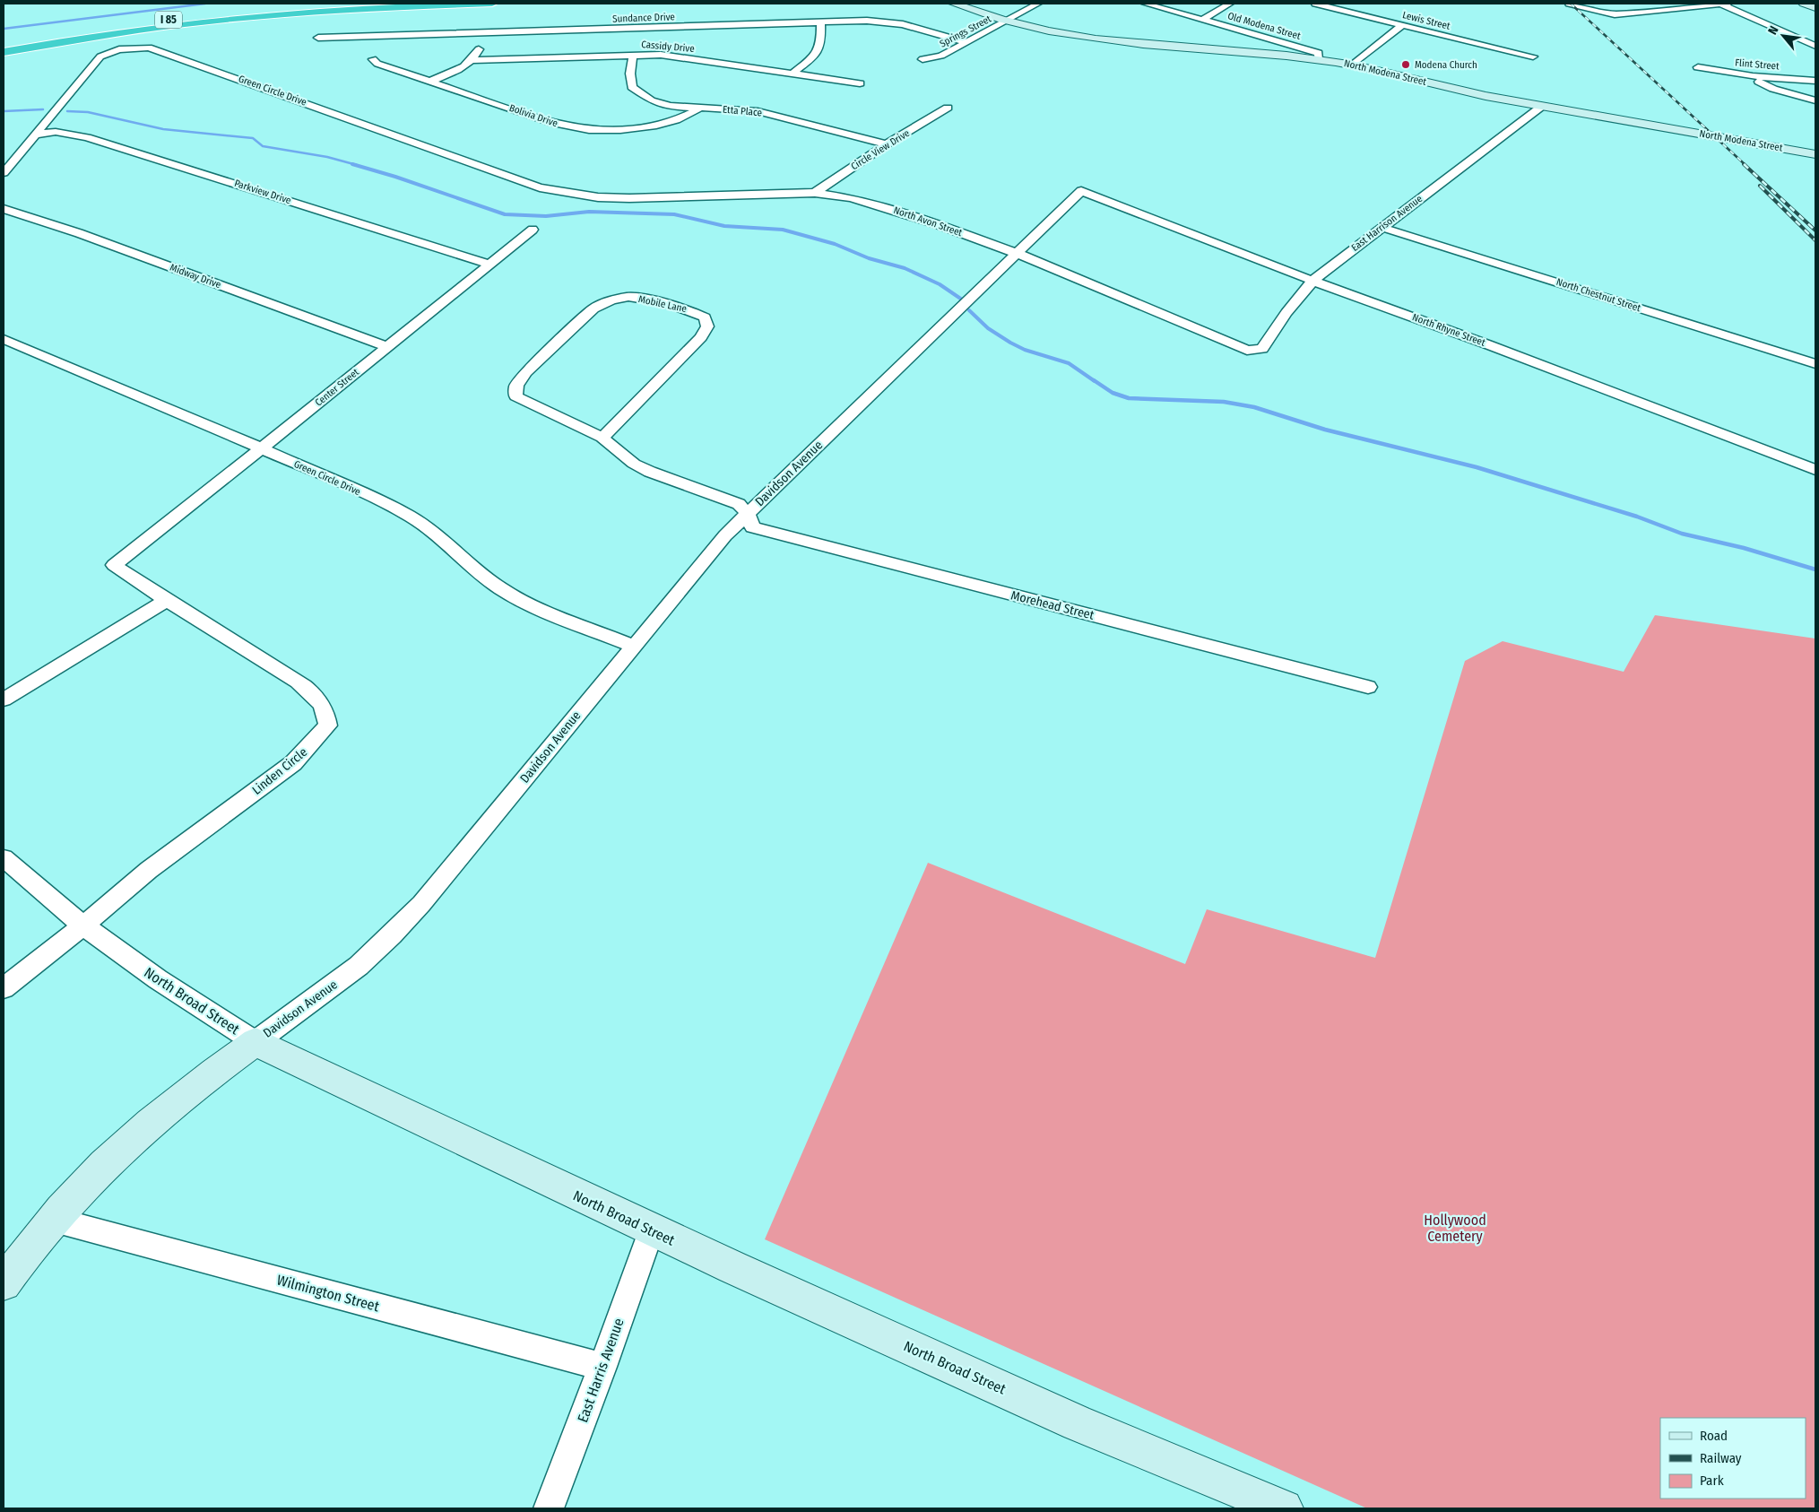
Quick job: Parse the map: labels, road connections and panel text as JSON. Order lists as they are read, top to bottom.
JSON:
{
  "streets": {
    "highway": ["I 85"],
    "street": [
      "Sundance Drive",
      "Lewis Street",
      "Old Modena Street",
      "Springs Street",
      "Cassidy Drive",
      "Flint Street",
      "North Modena Street",
      "Green Circle Drive",
      "Etta Place",
      "Bolivia Drive",
      "Circle View Drive",
      "Parkview Drive",
      "North Avon Street",
      "East Harrison Avenue",
      "Midway Drive",
      "North Chestnut Street",
      "Mobile Lane",
      "North Rhyne Street",
      "Center Street",
      "Davidson Avenue",
      "Morehead Street",
      "Linden Circle",
      "North Broad Street",
      "Wilmington Street",
      "East Harris Avenue"
    ]
  },
  "crossings": [
    ["Sundance Drive", "Springs Street"],
    ["Old Modena Street", "North Modena Street"],
    ["Springs Street", "North Modena Street"],
    ["Cassidy Drive", "Etta Place"],
    ["North Modena Street", "East Harrison Avenue"],
    ["Green Circle Drive", "Parkview Drive"],
    ["Green Circle Drive", "North Avon Street"],
    ["Green Circle Drive", "Center Street"],
    ["Green Circle Drive", "Davidson Avenue"],
    ["Etta Place", "Bolivia Drive"],
    ["Etta Place", "Circle View Drive"],
    ["Circle View Drive", "North Avon Street"],
    ["Parkview Drive", "Center Street"],
    ["North Avon Street", "East Harrison Avenue"],
    ["North Avon Street", "Davidson Avenue"],
    ["East Harrison Avenue", "North Chestnut Street"],
    ["East Harrison Avenue", "North Rhyne Street"],
    ["Midway Drive", "Center Street"],
    ["Mobile Lane", "Davidson Avenue"],
    ["Mobile Lane", "Morehead Street"],
    ["North Rhyne Street", "Davidson Avenue"],
    ["Center Street", "Linden Circle"],
    ["Davidson Avenue", "Morehead Street"],
    ["Davidson Avenue", "North Broad Street"],
    ["Davidson Avenue", "Wilmington Street"],
    ["Linden Circle", "North Broad Street"],
    ["North Broad Street", "East Harris Avenue"],
    ["Wilmington Street", "East Harris Avenue"]
  ],
  "parks": ["Hollywood Cemetery"],
  "places": ["Modena Church"],
  "legend": ["Road", "Railway", "Park"],
  "north": "top left"
}
